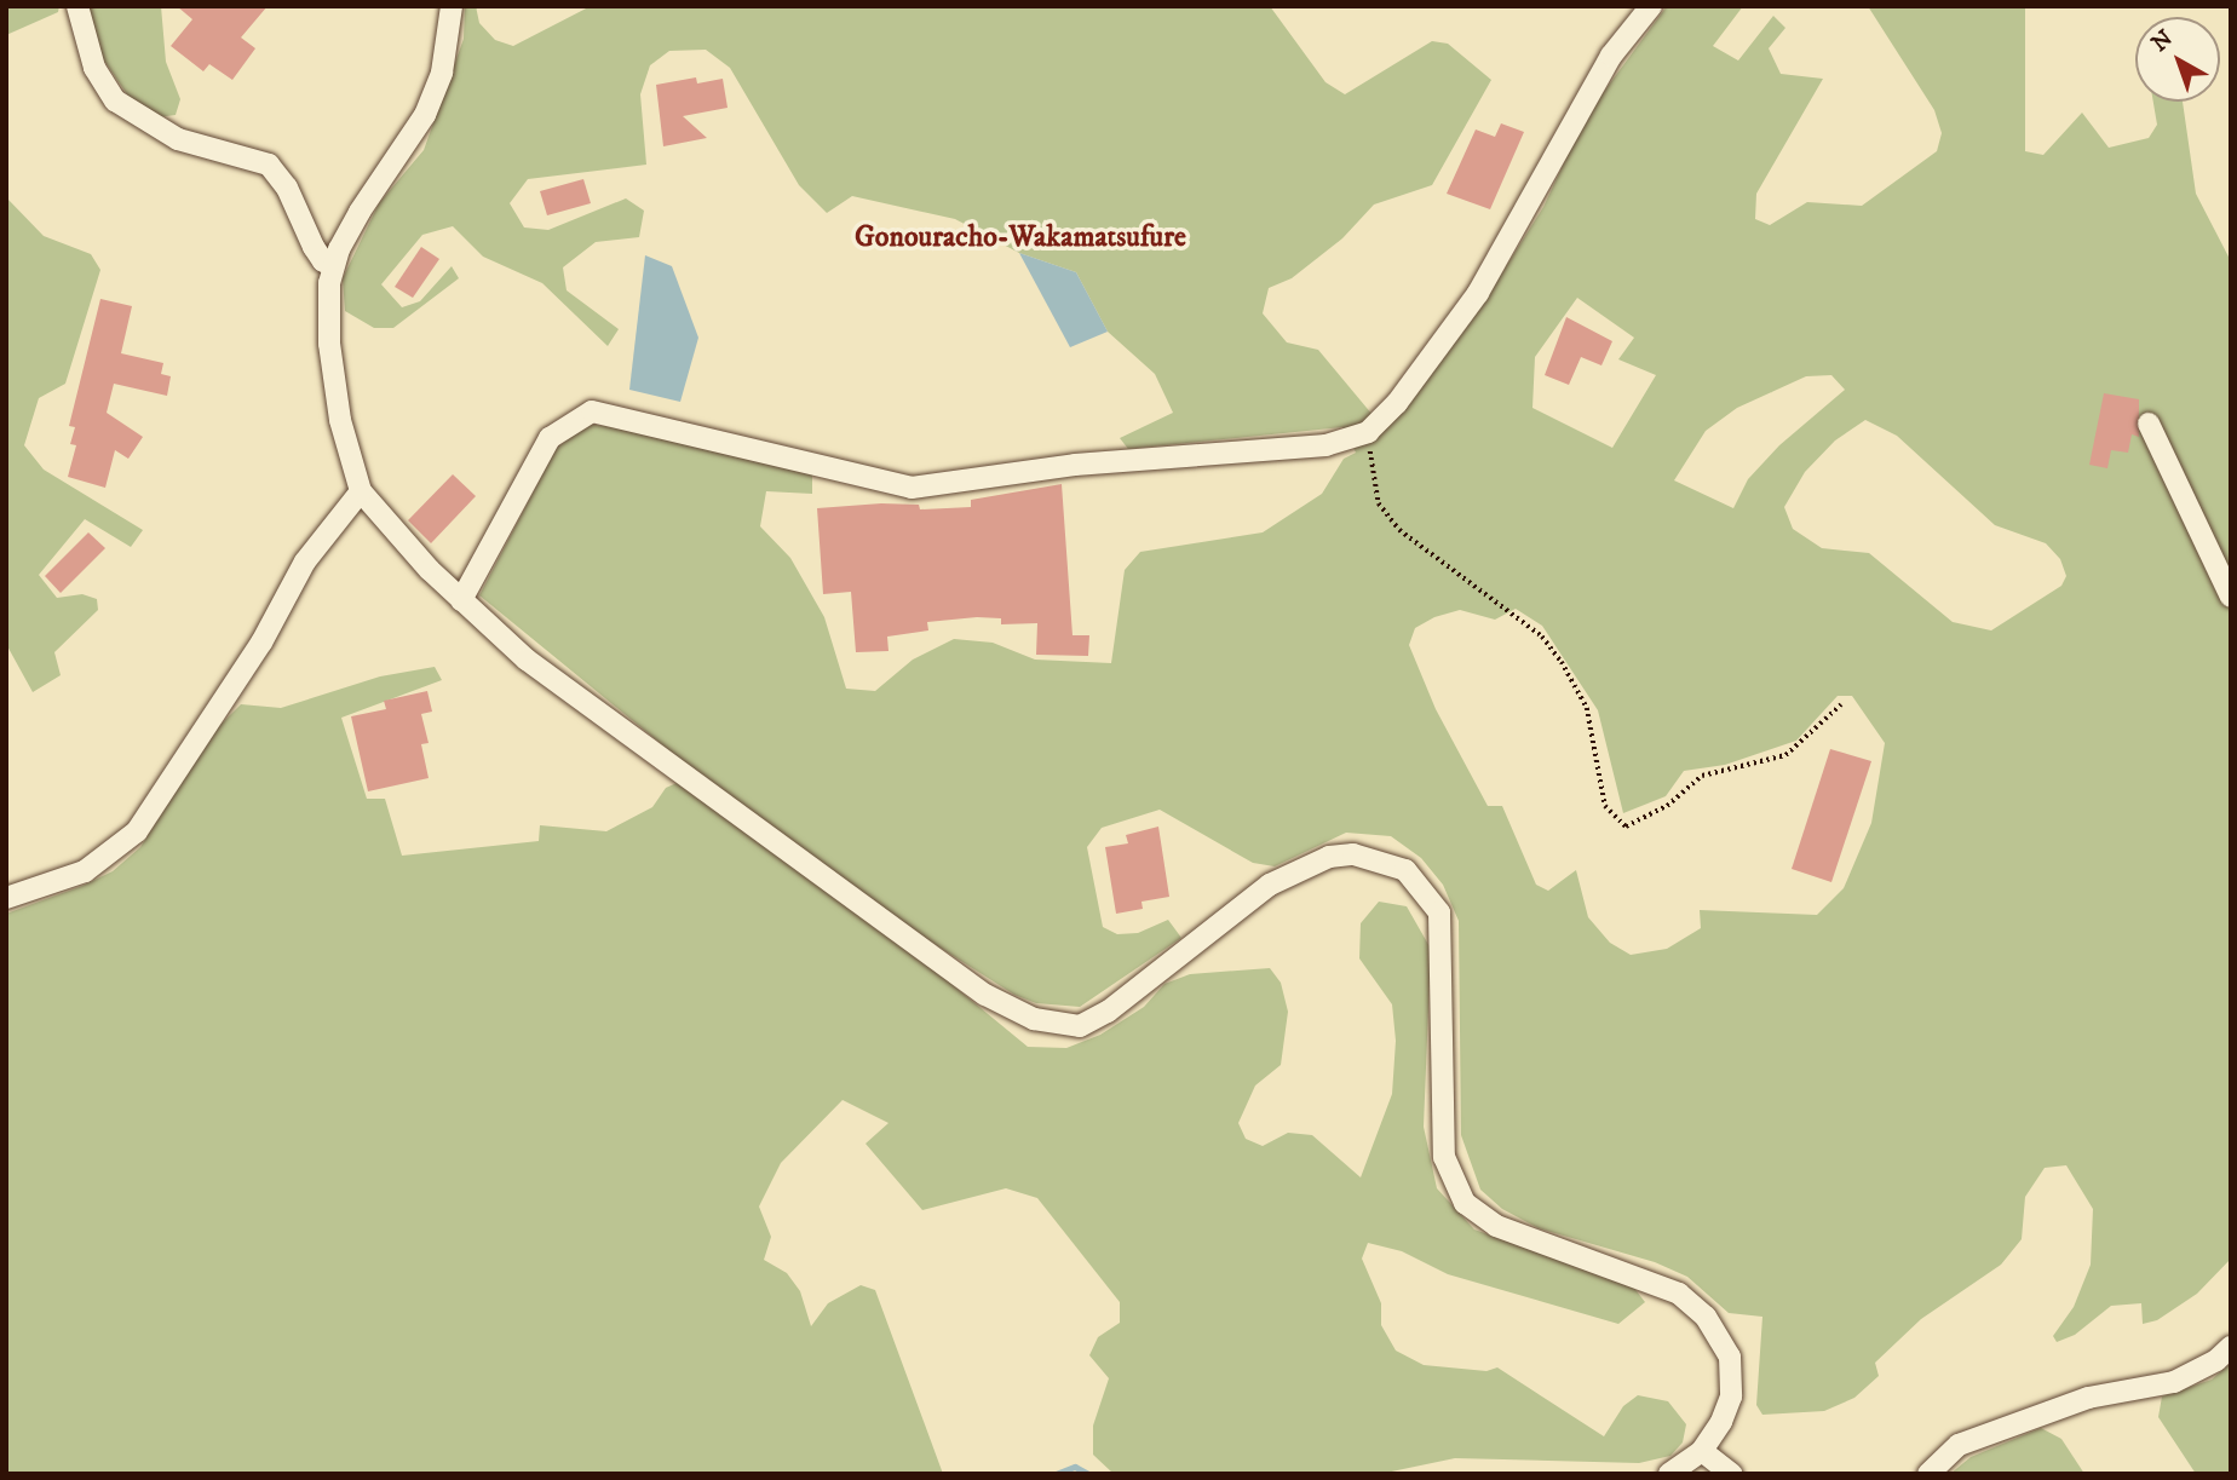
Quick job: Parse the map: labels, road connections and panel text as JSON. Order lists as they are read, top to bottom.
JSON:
{
  "districts": ["Gonouracho-Wakamatsufure"],
  "north": "top left"
}
